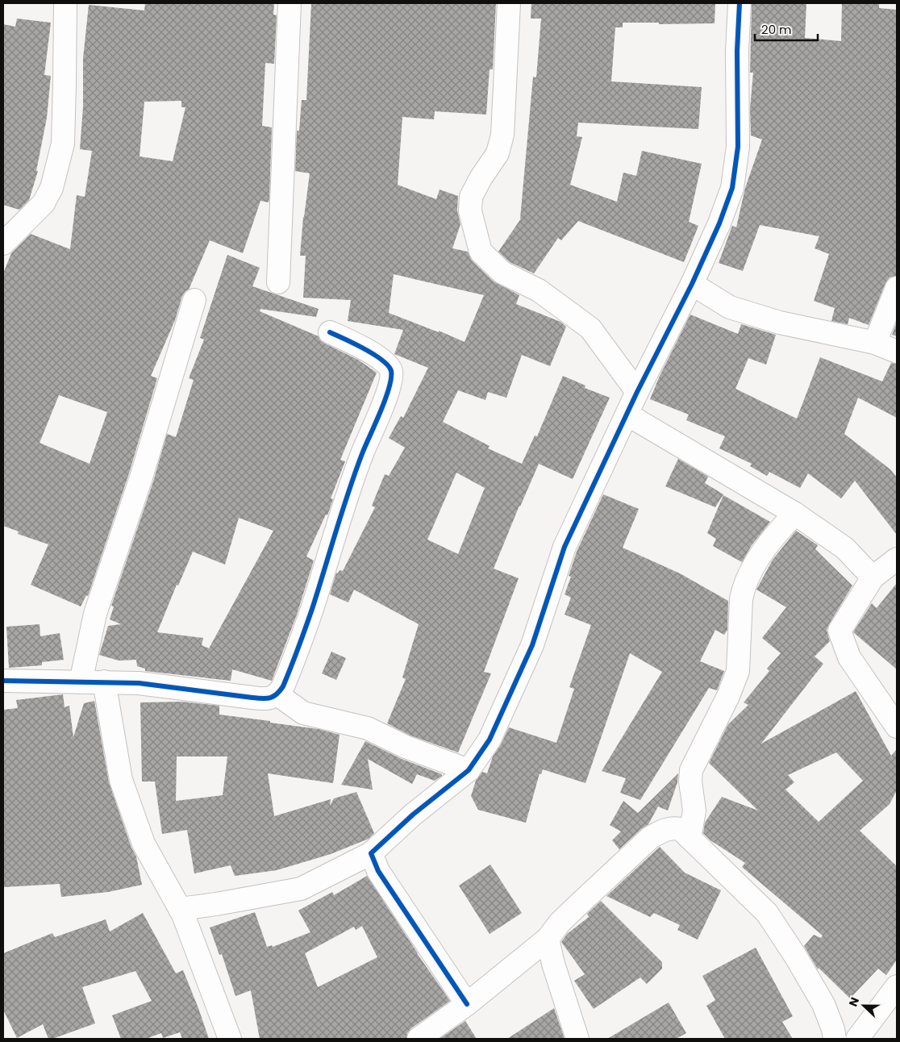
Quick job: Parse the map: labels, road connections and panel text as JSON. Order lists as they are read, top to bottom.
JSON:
{
  "scale_bar": "20 m",
  "north": "left"
}
